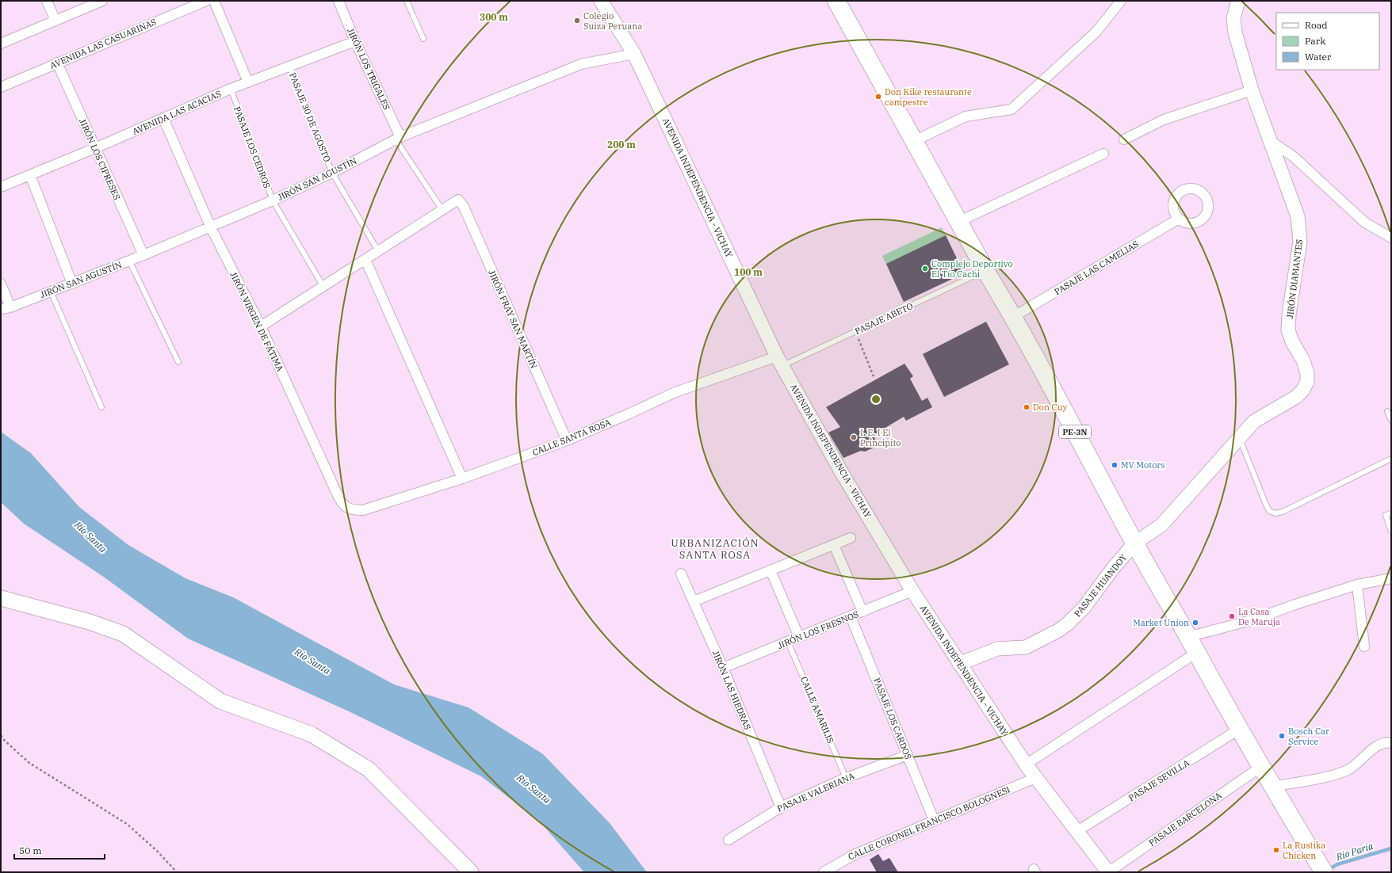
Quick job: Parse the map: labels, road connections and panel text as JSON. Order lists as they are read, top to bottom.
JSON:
{
  "streets": {
    "highway": ["PE-3N"],
    "main road": ["AVENIDA INDEPENDENCIA - VICHAY", "JIRÓN DIAMANTES", "PASAJE HUANDOY"],
    "street": [
      "AVENIDA LAS CASUARINAS",
      "JIRÓN LOS TRIGALES",
      "AVENIDA LAS ACACIAS",
      "JIRÓN LOS CIPRESES",
      "JIRÓN SAN AGUSTÍN",
      "PASAJE LAS CAMELIAS",
      "JIRÓN FRAY SAN MARTÍN",
      "JIRÓN VIRGEN DE FÁTIMA",
      "CALLE SANTA ROSA",
      "JIRÓN LOS FRESNOS",
      "JIRÓN LAS HIEDRAS",
      "PASAJE LOS CARDOS",
      "PASAJE SEVILLA",
      "PASAJE VALERIANA",
      "PASAJE BARCELONA",
      "CALLE CORONEL FRANCISCO BOLOGNESI"
    ],
    "lane": [
      "PASAJE 30 DE AGOSTO",
      "PASAJE LOS CEDROS",
      "PASAJE ABETO",
      "CALLE AMARILIS"
    ]
  },
  "crossings": [
    ["AVENIDA LAS CASUARINAS", "JIRÓN LOS CIPRESES"],
    ["JIRÓN LOS TRIGALES", "AVENIDA LAS ACACIAS"],
    ["JIRÓN LOS TRIGALES", "JIRÓN SAN AGUSTÍN"],
    ["AVENIDA LAS ACACIAS", "PASAJE 30 DE AGOSTO"],
    ["AVENIDA LAS ACACIAS", "PASAJE LOS CEDROS"],
    ["AVENIDA LAS ACACIAS", "JIRÓN LOS CIPRESES"],
    ["AVENIDA LAS ACACIAS", "JIRÓN VIRGEN DE FÁTIMA"],
    ["PASAJE 30 DE AGOSTO", "JIRÓN SAN AGUSTÍN"],
    ["PASAJE LOS CEDROS", "JIRÓN SAN AGUSTÍN"],
    ["JIRÓN LOS CIPRESES", "JIRÓN SAN AGUSTÍN"],
    ["JIRÓN SAN AGUSTÍN", "AVENIDA INDEPENDENCIA - VICHAY"],
    ["JIRÓN SAN AGUSTÍN", "JIRÓN VIRGEN DE FÁTIMA"],
    ["AVENIDA INDEPENDENCIA - VICHAY", "PASAJE ABETO"],
    ["AVENIDA INDEPENDENCIA - VICHAY", "CALLE SANTA ROSA"],
    ["AVENIDA INDEPENDENCIA - VICHAY", "PASAJE HUANDOY"],
    ["AVENIDA INDEPENDENCIA - VICHAY", "JIRÓN LOS FRESNOS"],
    ["AVENIDA INDEPENDENCIA - VICHAY", "PASAJE SEVILLA"],
    ["AVENIDA INDEPENDENCIA - VICHAY", "PASAJE BARCELONA"],
    ["AVENIDA INDEPENDENCIA - VICHAY", "CALLE CORONEL FRANCISCO BOLOGNESI"],
    ["PASAJE LAS CAMELIAS", "PE-3N"],
    ["JIRÓN DIAMANTES", "PE-3N"],
    ["JIRÓN DIAMANTES", "PASAJE HUANDOY"],
    ["PASAJE ABETO", "PE-3N"],
    ["PASAJE ABETO", "CALLE SANTA ROSA"],
    ["JIRÓN FRAY SAN MARTÍN", "CALLE SANTA ROSA"],
    ["JIRÓN VIRGEN DE FÁTIMA", "CALLE SANTA ROSA"],
    ["PE-3N", "PASAJE HUANDOY"],
    ["PE-3N", "PASAJE SEVILLA"],
    ["PE-3N", "PASAJE BARCELONA"],
    ["JIRÓN LOS FRESNOS", "JIRÓN LAS HIEDRAS"],
    ["JIRÓN LOS FRESNOS", "CALLE AMARILIS"],
    ["JIRÓN LOS FRESNOS", "PASAJE LOS CARDOS"],
    ["JIRÓN LAS HIEDRAS", "PASAJE VALERIANA"],
    ["CALLE AMARILIS", "PASAJE VALERIANA"],
    ["PASAJE LOS CARDOS", "PASAJE VALERIANA"],
    ["PASAJE LOS CARDOS", "CALLE CORONEL FRANCISCO BOLOGNESI"]
  ],
  "districts": ["URBANIZACIÓN SANTA ROSA"],
  "water": ["Río Santa", "Río Paria"],
  "places": [
    "Colegio Suiza Peruana",
    "Don Kike restaurante campestre",
    "Complejo Deportivo El Tío Cachi",
    "Don Cuy",
    "I. E. I El Principito",
    "MV Motors",
    "La Casa De Maruja",
    "Market Union",
    "Bosch Car Service",
    "La Rustika Chicken"
  ],
  "legend": ["Road", "Park", "Water"],
  "scale_bar": "50 m",
  "rings": ["300 m", "200 m", "100 m"]
}
